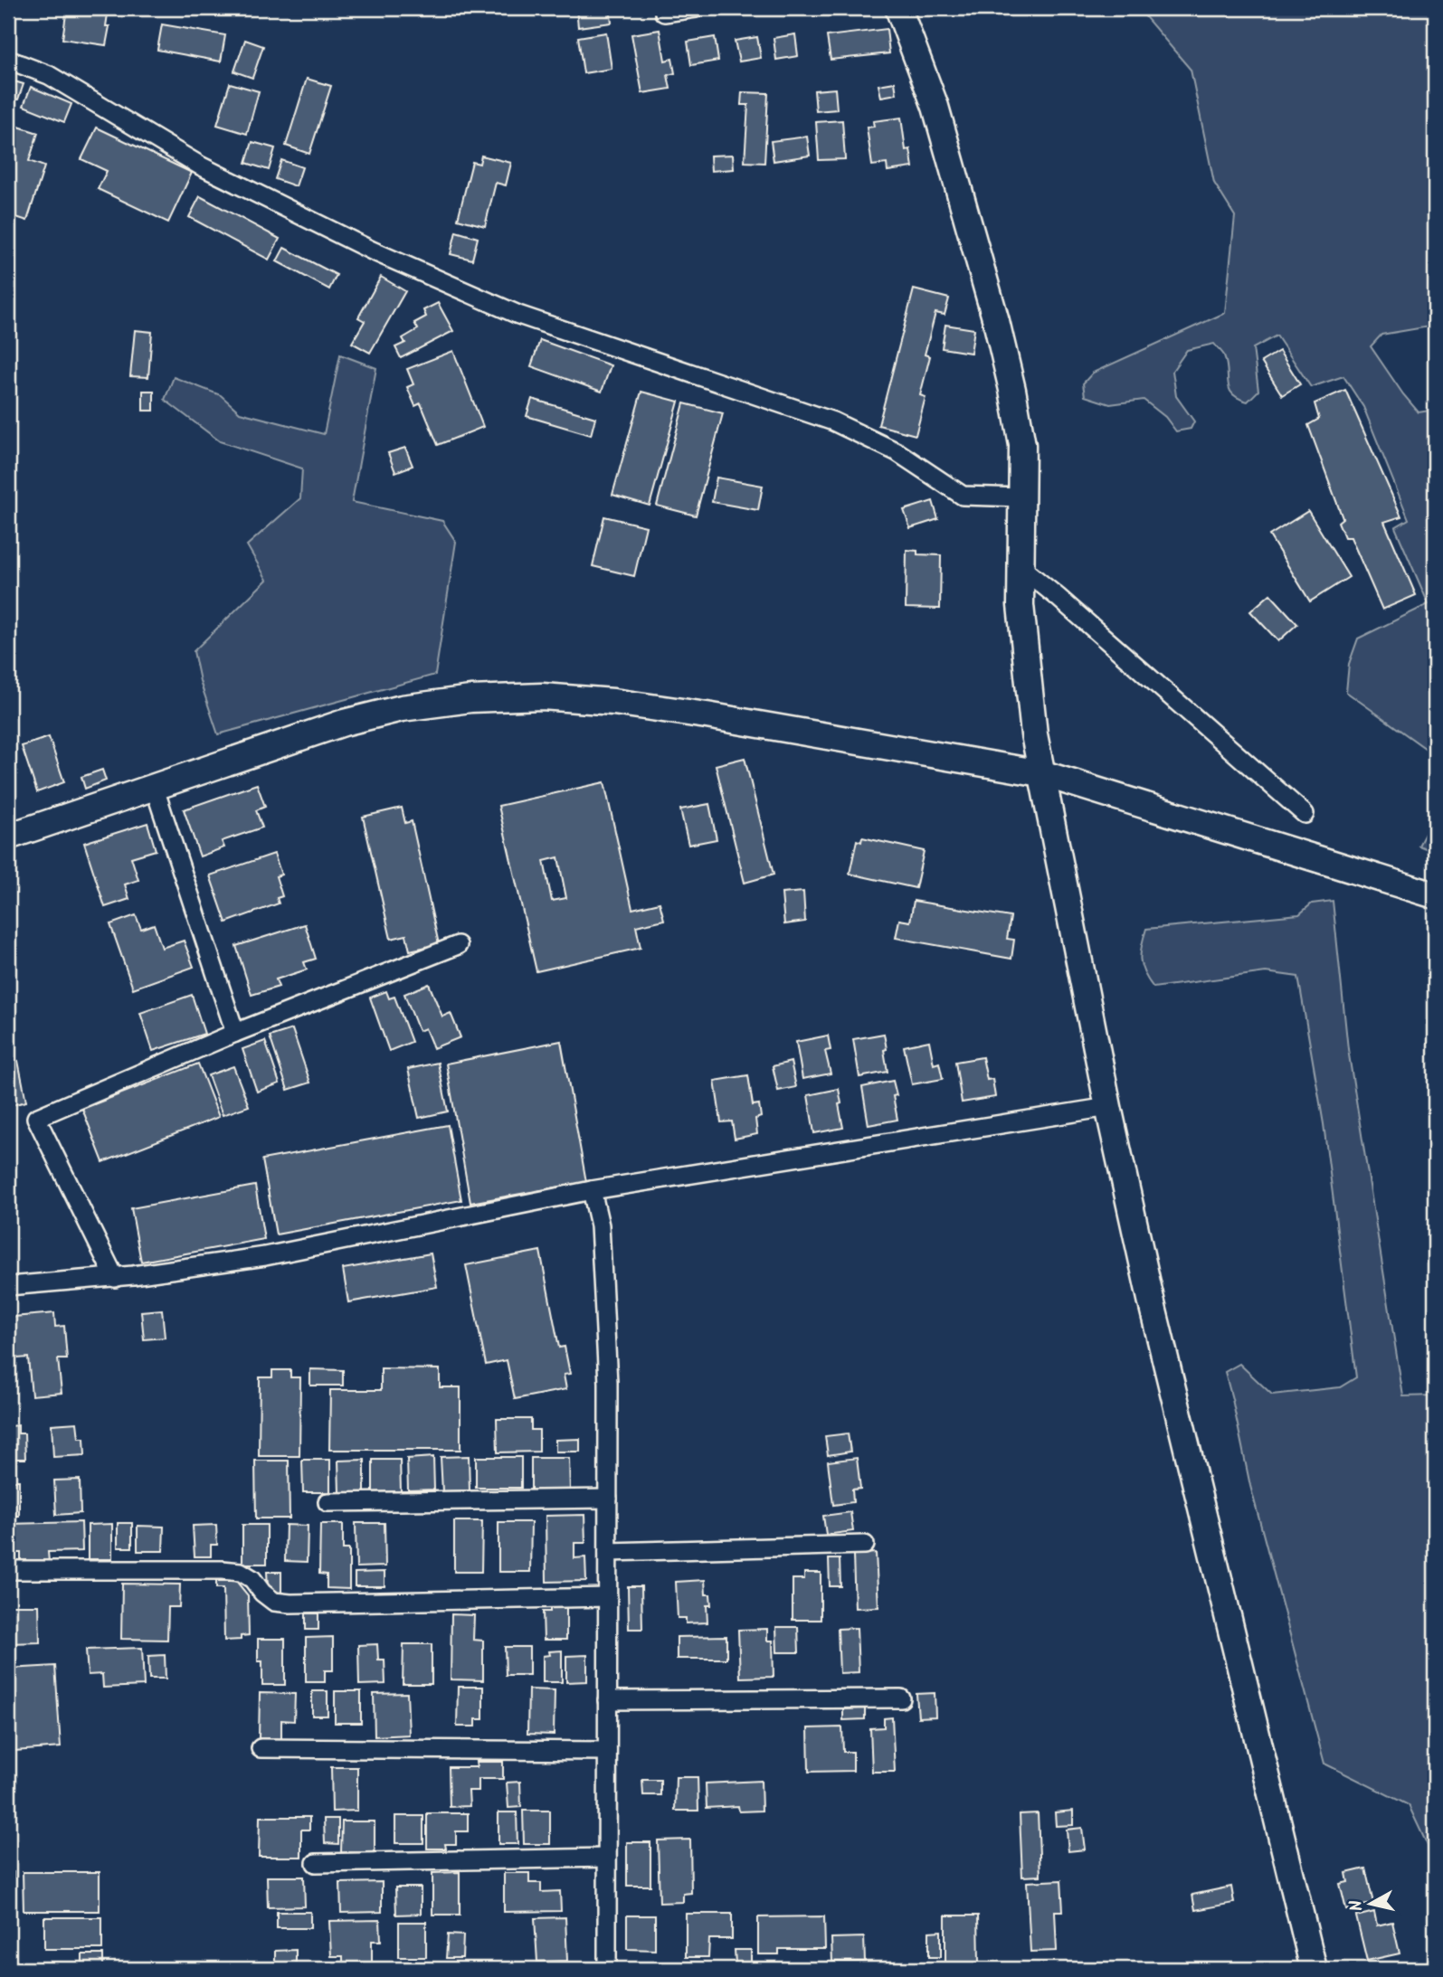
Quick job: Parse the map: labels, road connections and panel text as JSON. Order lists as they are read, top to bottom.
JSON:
{
  "north": "left"
}
